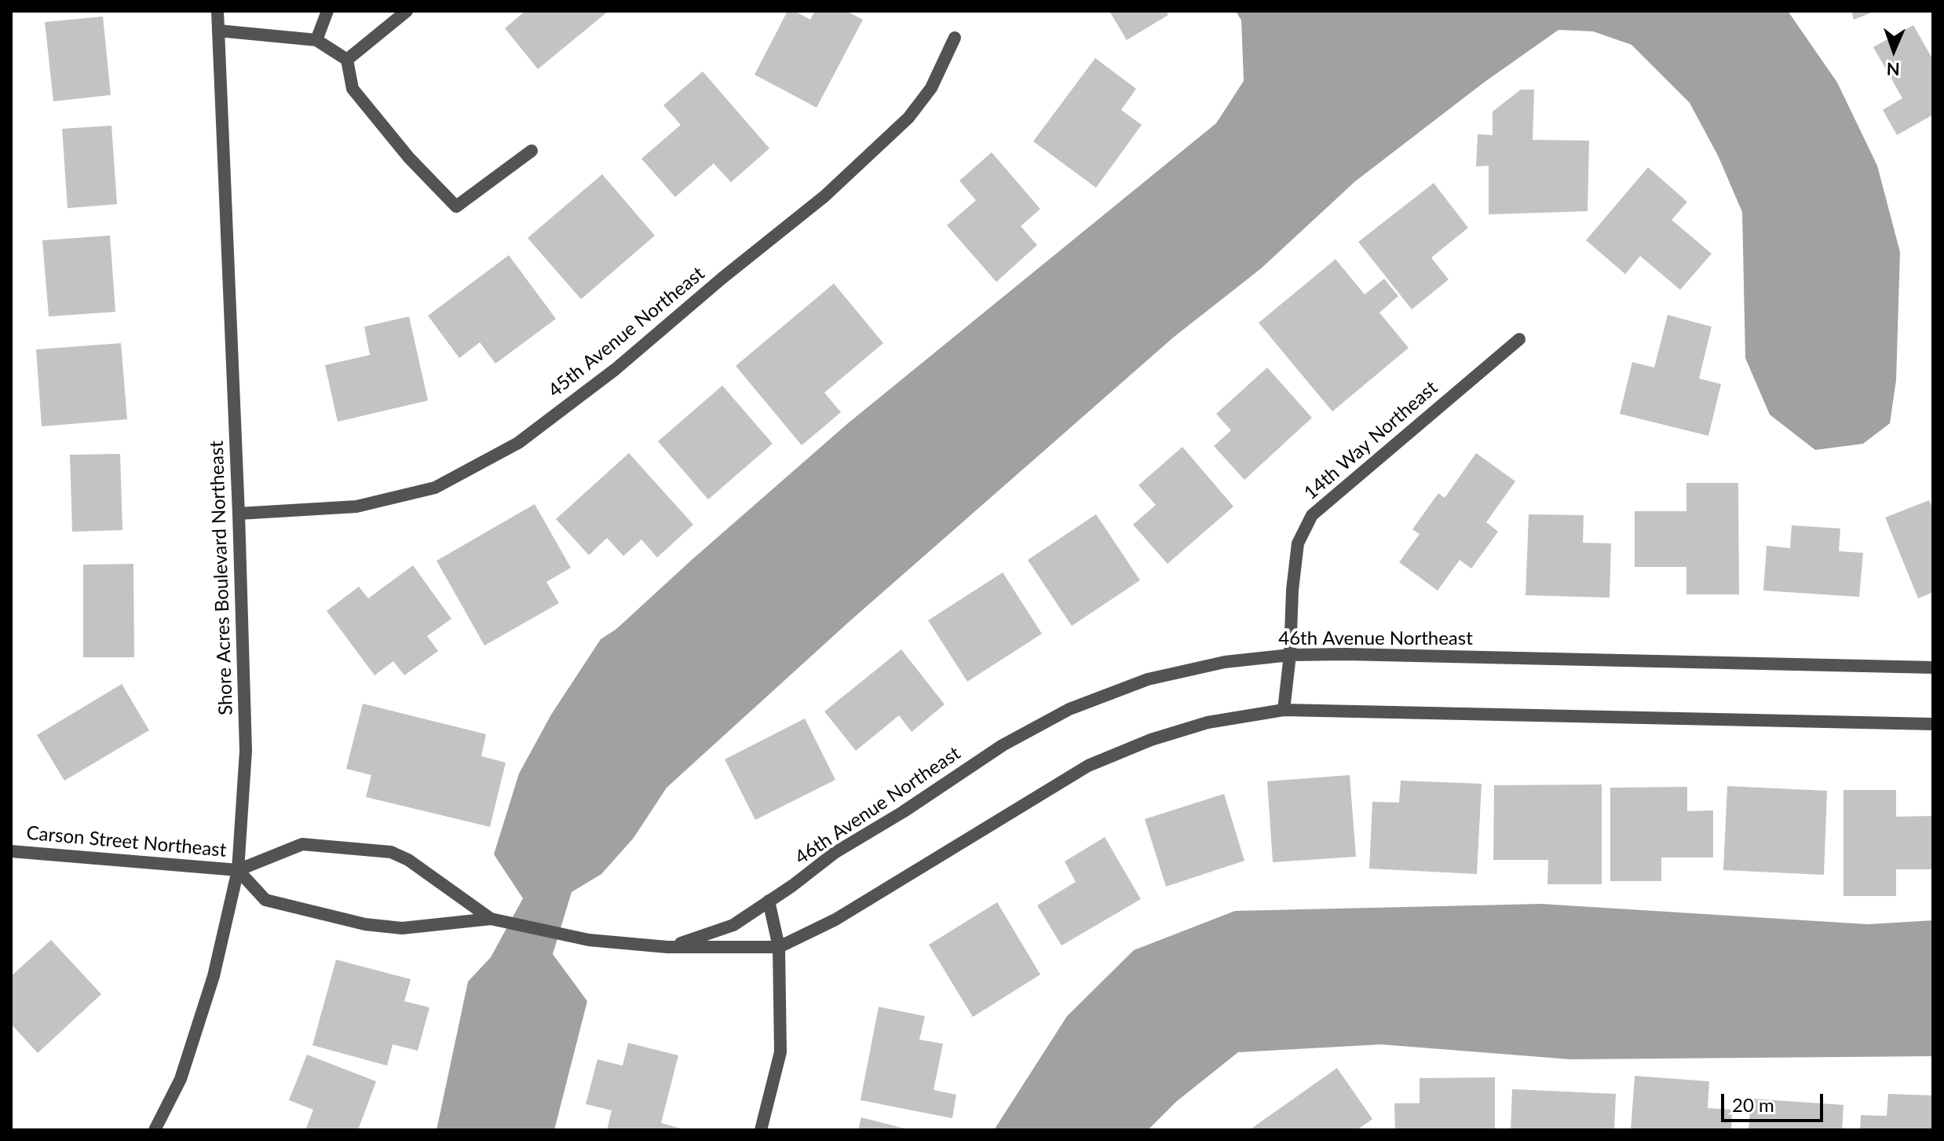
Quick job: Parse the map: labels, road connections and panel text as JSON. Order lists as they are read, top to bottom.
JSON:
{
  "streets": {
    "street": [
      "45th Avenue Northeast",
      "14th Way Northeast",
      "Shore Acres Boulevard Northeast",
      "46th Avenue Northeast",
      "Carson Street Northeast"
    ]
  },
  "crossings": [
    ["45th Avenue Northeast", "Shore Acres Boulevard Northeast"],
    ["14th Way Northeast", "46th Avenue Northeast"],
    ["Shore Acres Boulevard Northeast", "46th Avenue Northeast"],
    ["Shore Acres Boulevard Northeast", "Carson Street Northeast"],
    ["46th Avenue Northeast", "Carson Street Northeast"]
  ],
  "scale_bar": "20 m",
  "north": "bottom"
}
